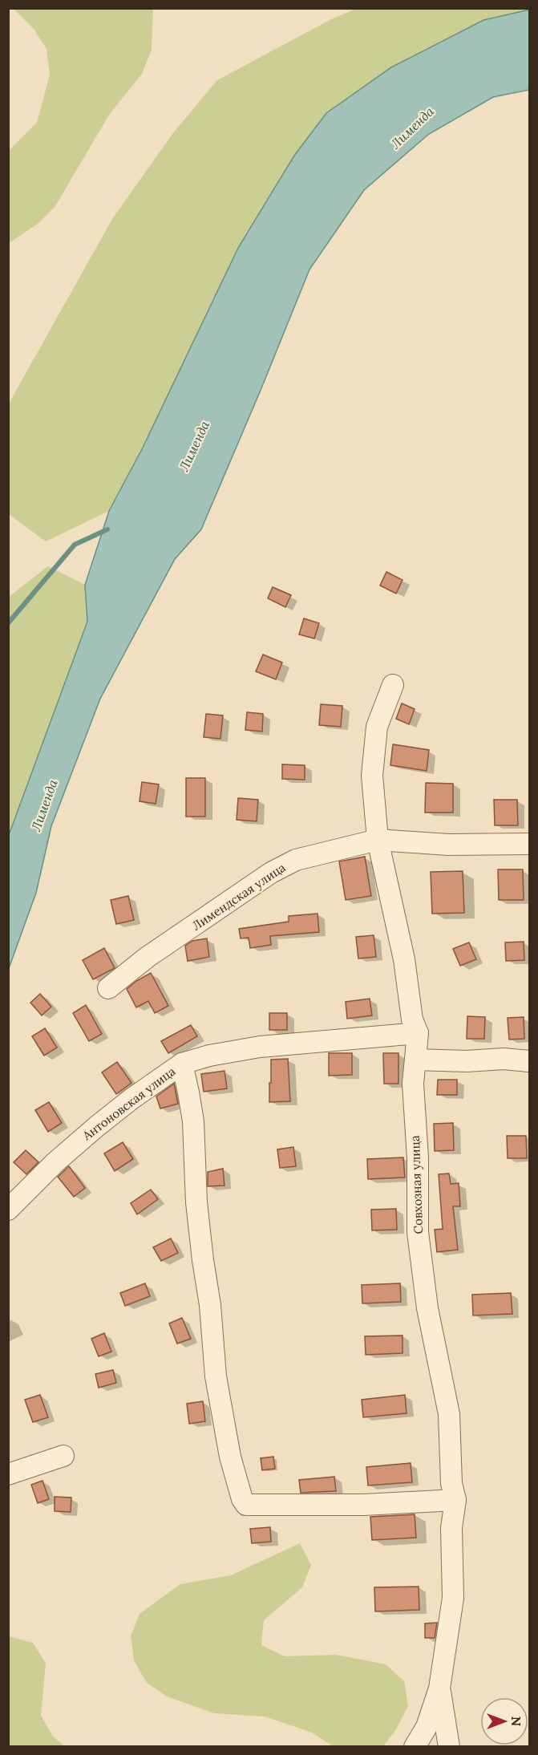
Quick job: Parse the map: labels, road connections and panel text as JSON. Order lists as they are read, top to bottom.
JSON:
{
  "streets": {
    "street": ["Лимендская улица", "Антоновская улица", "Совхозная улица"]
  },
  "crossings": [
    ["Лимендская улица", "Совхозная улица"],
    ["Антоновская улица", "Совхозная улица"]
  ],
  "water": ["Лименда"],
  "north": "right"
}
